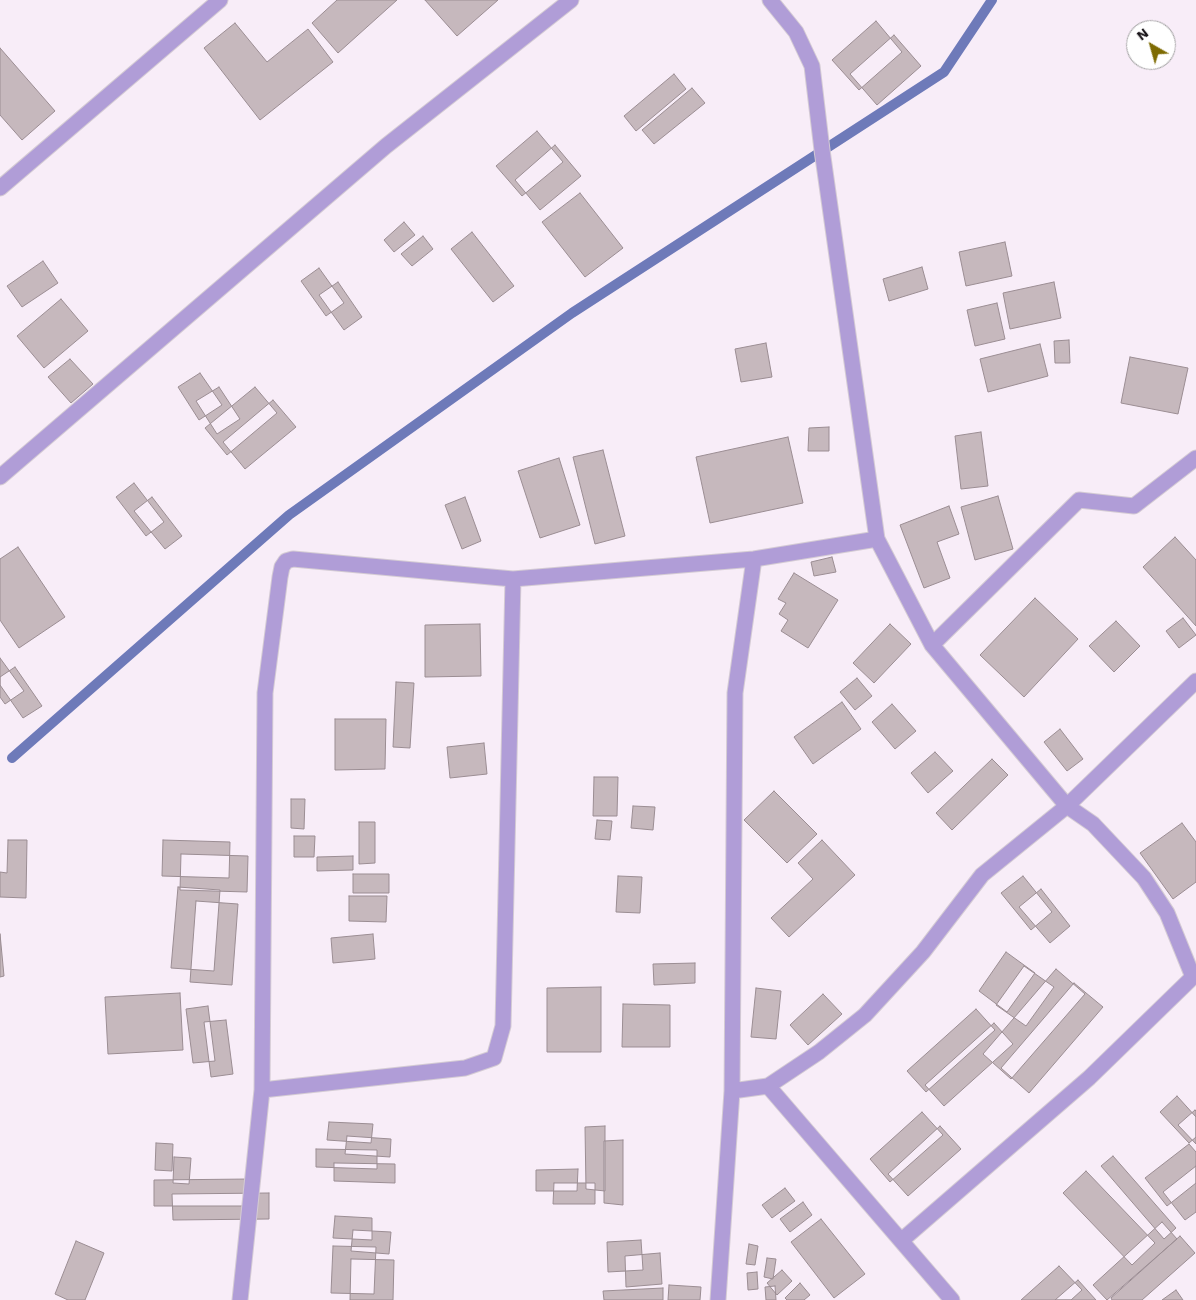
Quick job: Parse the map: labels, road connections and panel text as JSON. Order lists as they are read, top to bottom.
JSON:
{
  "north": "top left"
}
